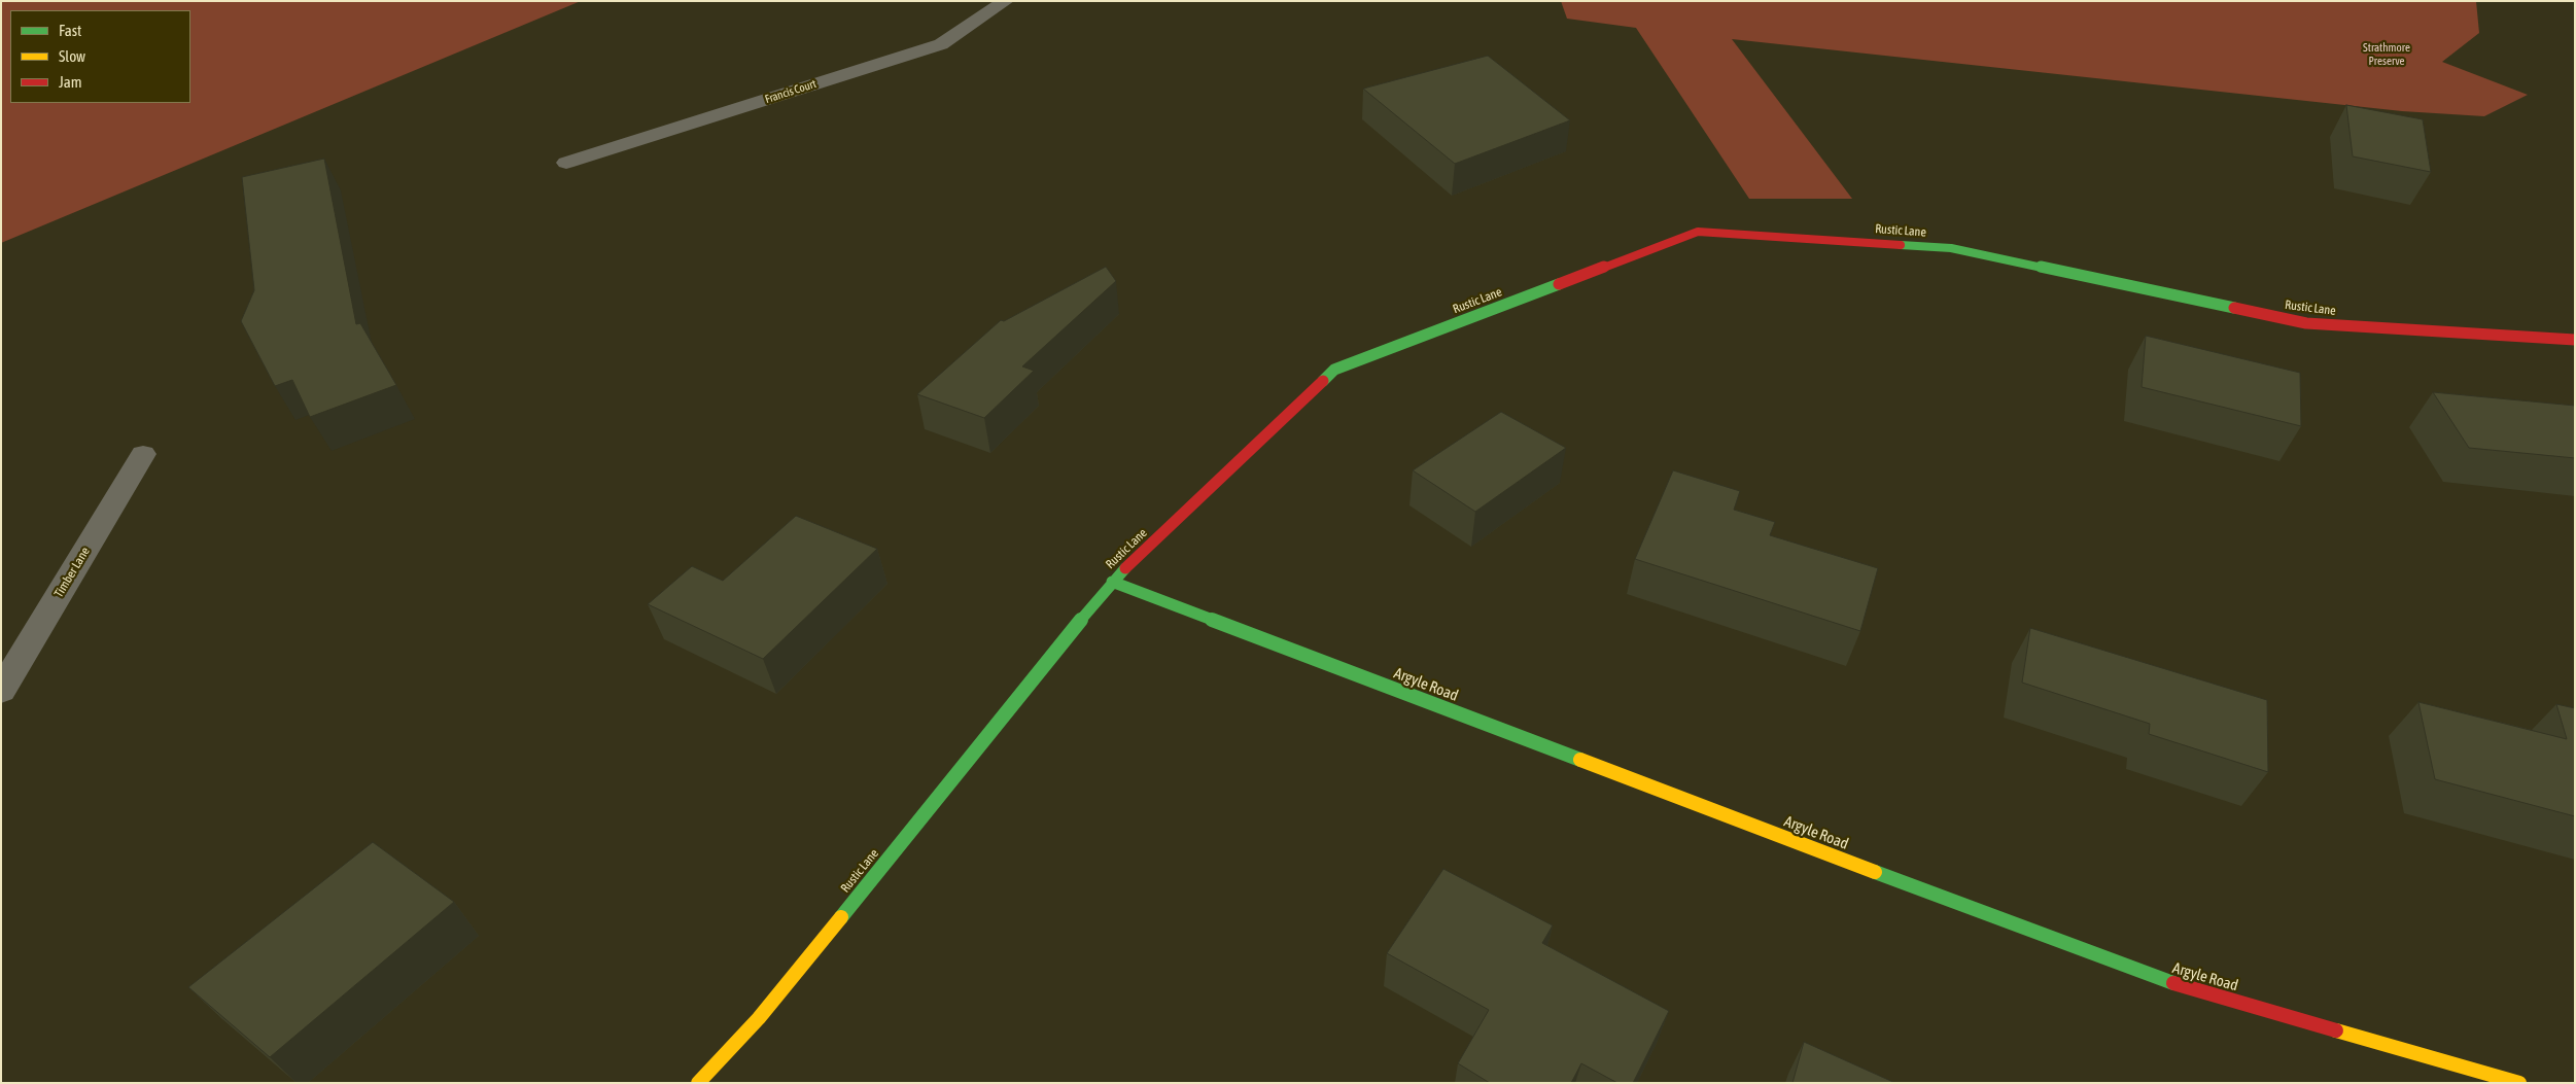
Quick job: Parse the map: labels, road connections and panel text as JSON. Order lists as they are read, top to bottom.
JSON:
{
  "streets": {
    "street": [
      "Francis Court",
      "Rustic Lane",
      "Timber Lane",
      "Argyle Road"
    ]
  },
  "crossings": [
    ["Rustic Lane", "Argyle Road"]
  ],
  "parks": ["Strathmore Preserve"],
  "legend": ["Fast", "Slow", "Jam"]
}
